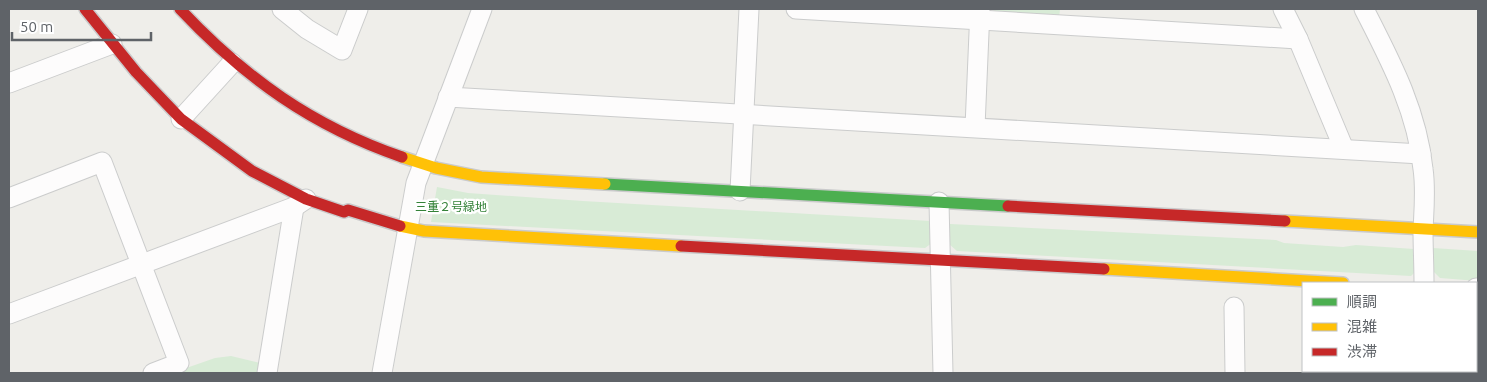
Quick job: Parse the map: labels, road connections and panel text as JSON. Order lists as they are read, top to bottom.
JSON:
{
  "parks": ["三重２号緑地"],
  "legend": ["順調", "混雑", "渋滞"],
  "scale_bar": "50 m"
}
